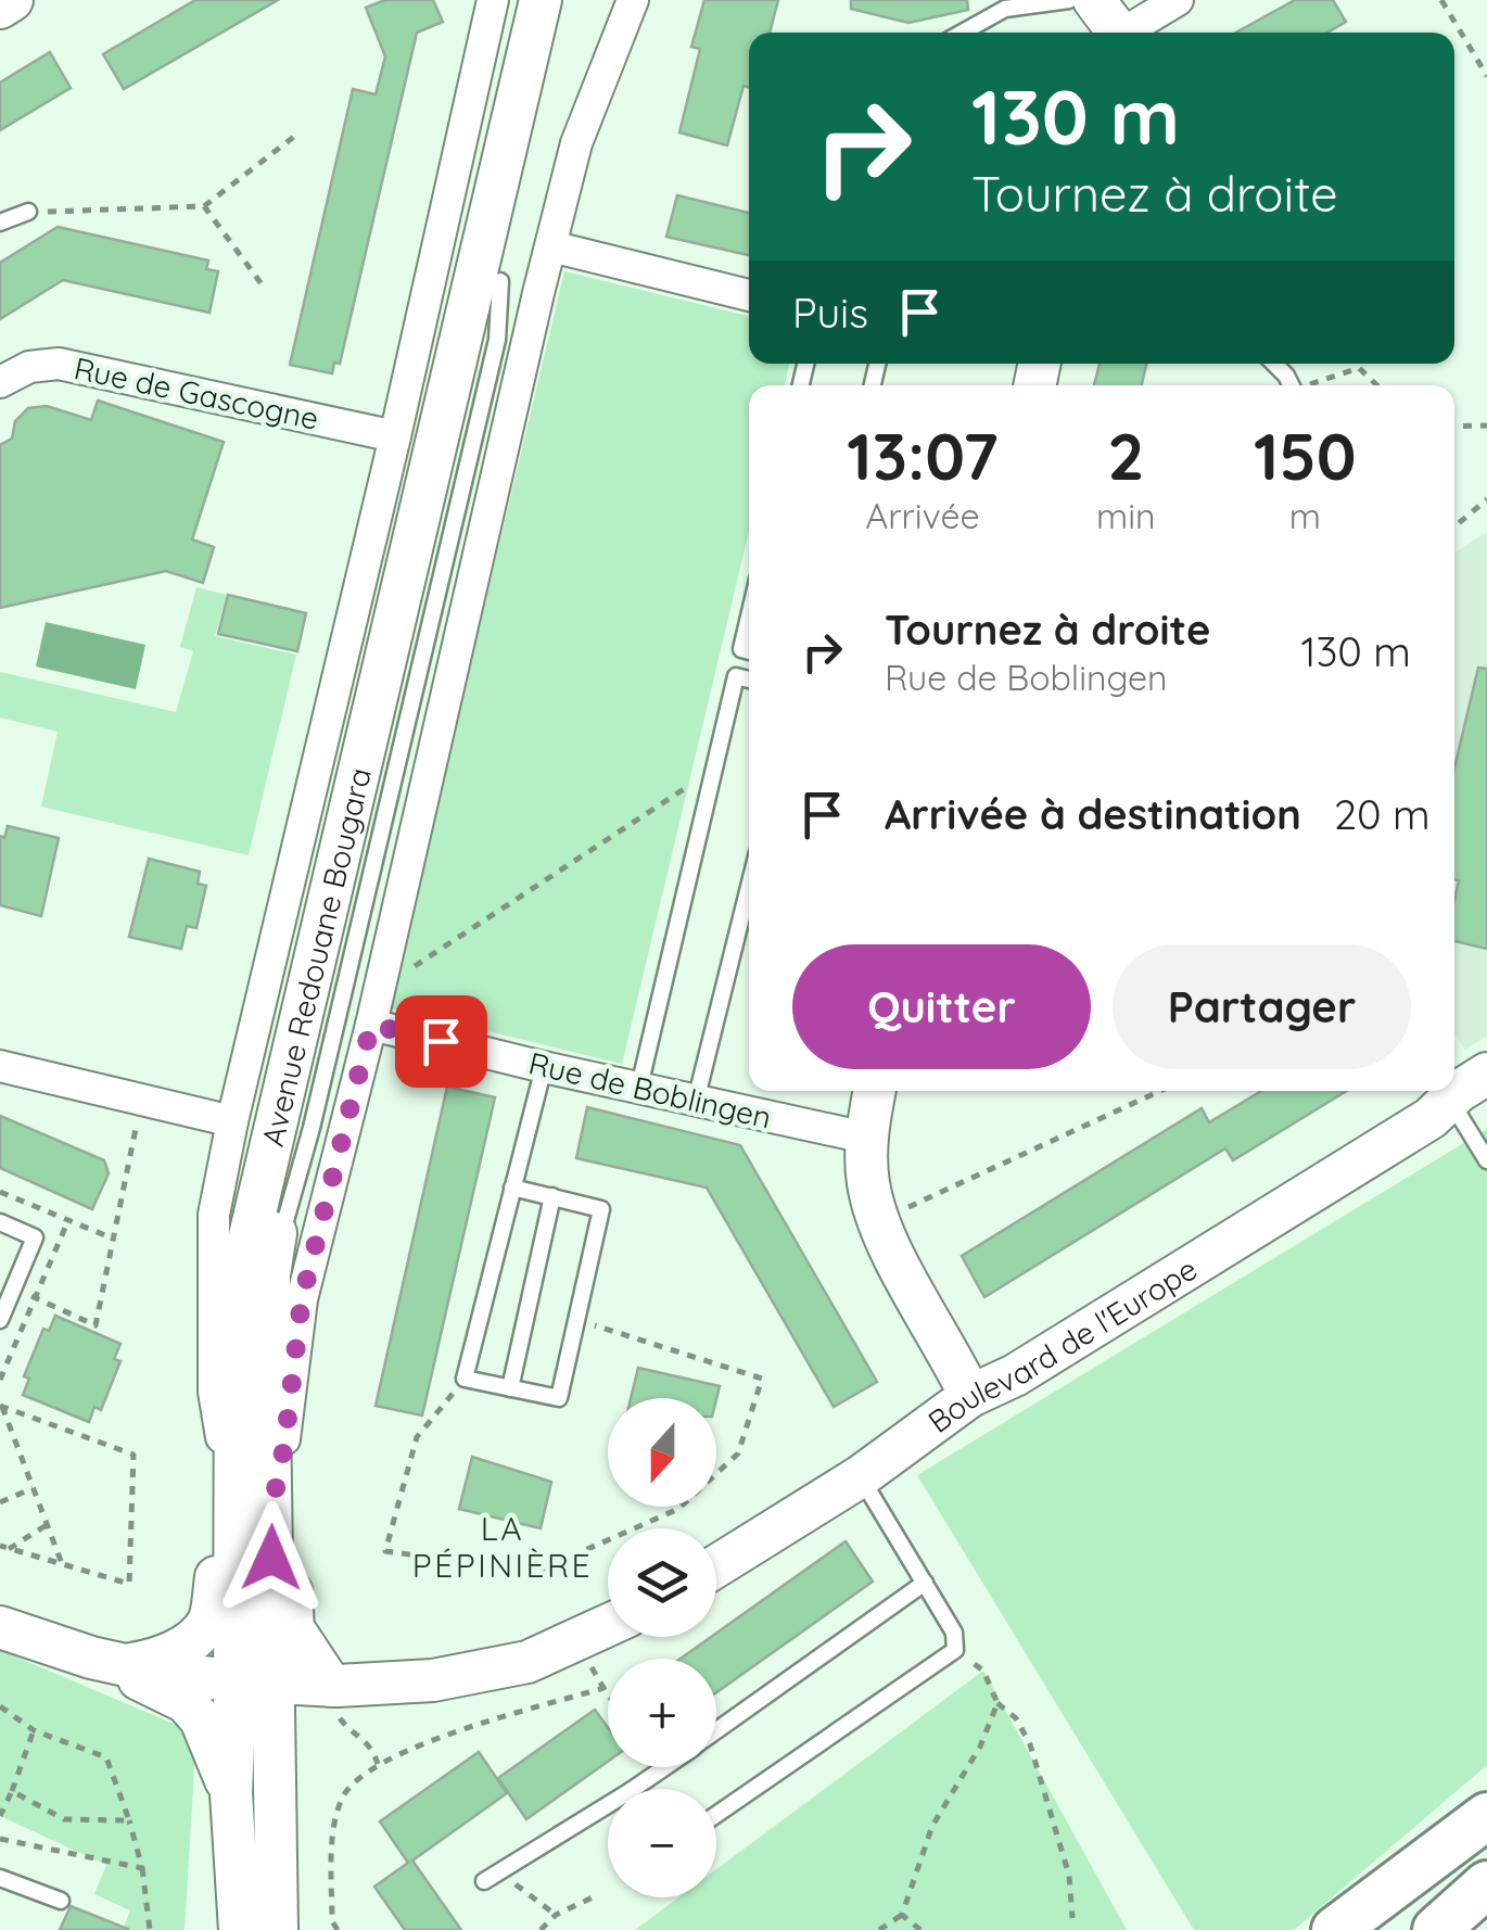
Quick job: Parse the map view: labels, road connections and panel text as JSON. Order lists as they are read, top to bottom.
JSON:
{
  "streets": {
    "main road": ["Avenue Redouane Bougara", "Boulevard de l'Europe"],
    "street": ["Rue de Gascogne", "Rue de Boblingen"]
  },
  "crossings": [
    ["Avenue Redouane Bougara", "Rue de Boblingen"]
  ],
  "districts": ["LA PÉPINIÈRE"],
  "north": "bottom",
  "page": {
    "turn": ["130 m", "Tournez à droite"],
    "then": "Puis",
    "eta": [
      "13:07",
      "Arrivée",
      "2",
      "min",
      "150",
      "m"
    ],
    "list": [
      {
        "name": "Tournez à droite",
        "note": "Rue de Boblingen",
        "value": "130 m"
      },
      {
        "name": "Arrivée à destination",
        "value": "20 m"
      }
    ],
    "buttons": ["Quitter", "Partager"],
    "map_buttons": ["+", "−"]
  }
}
